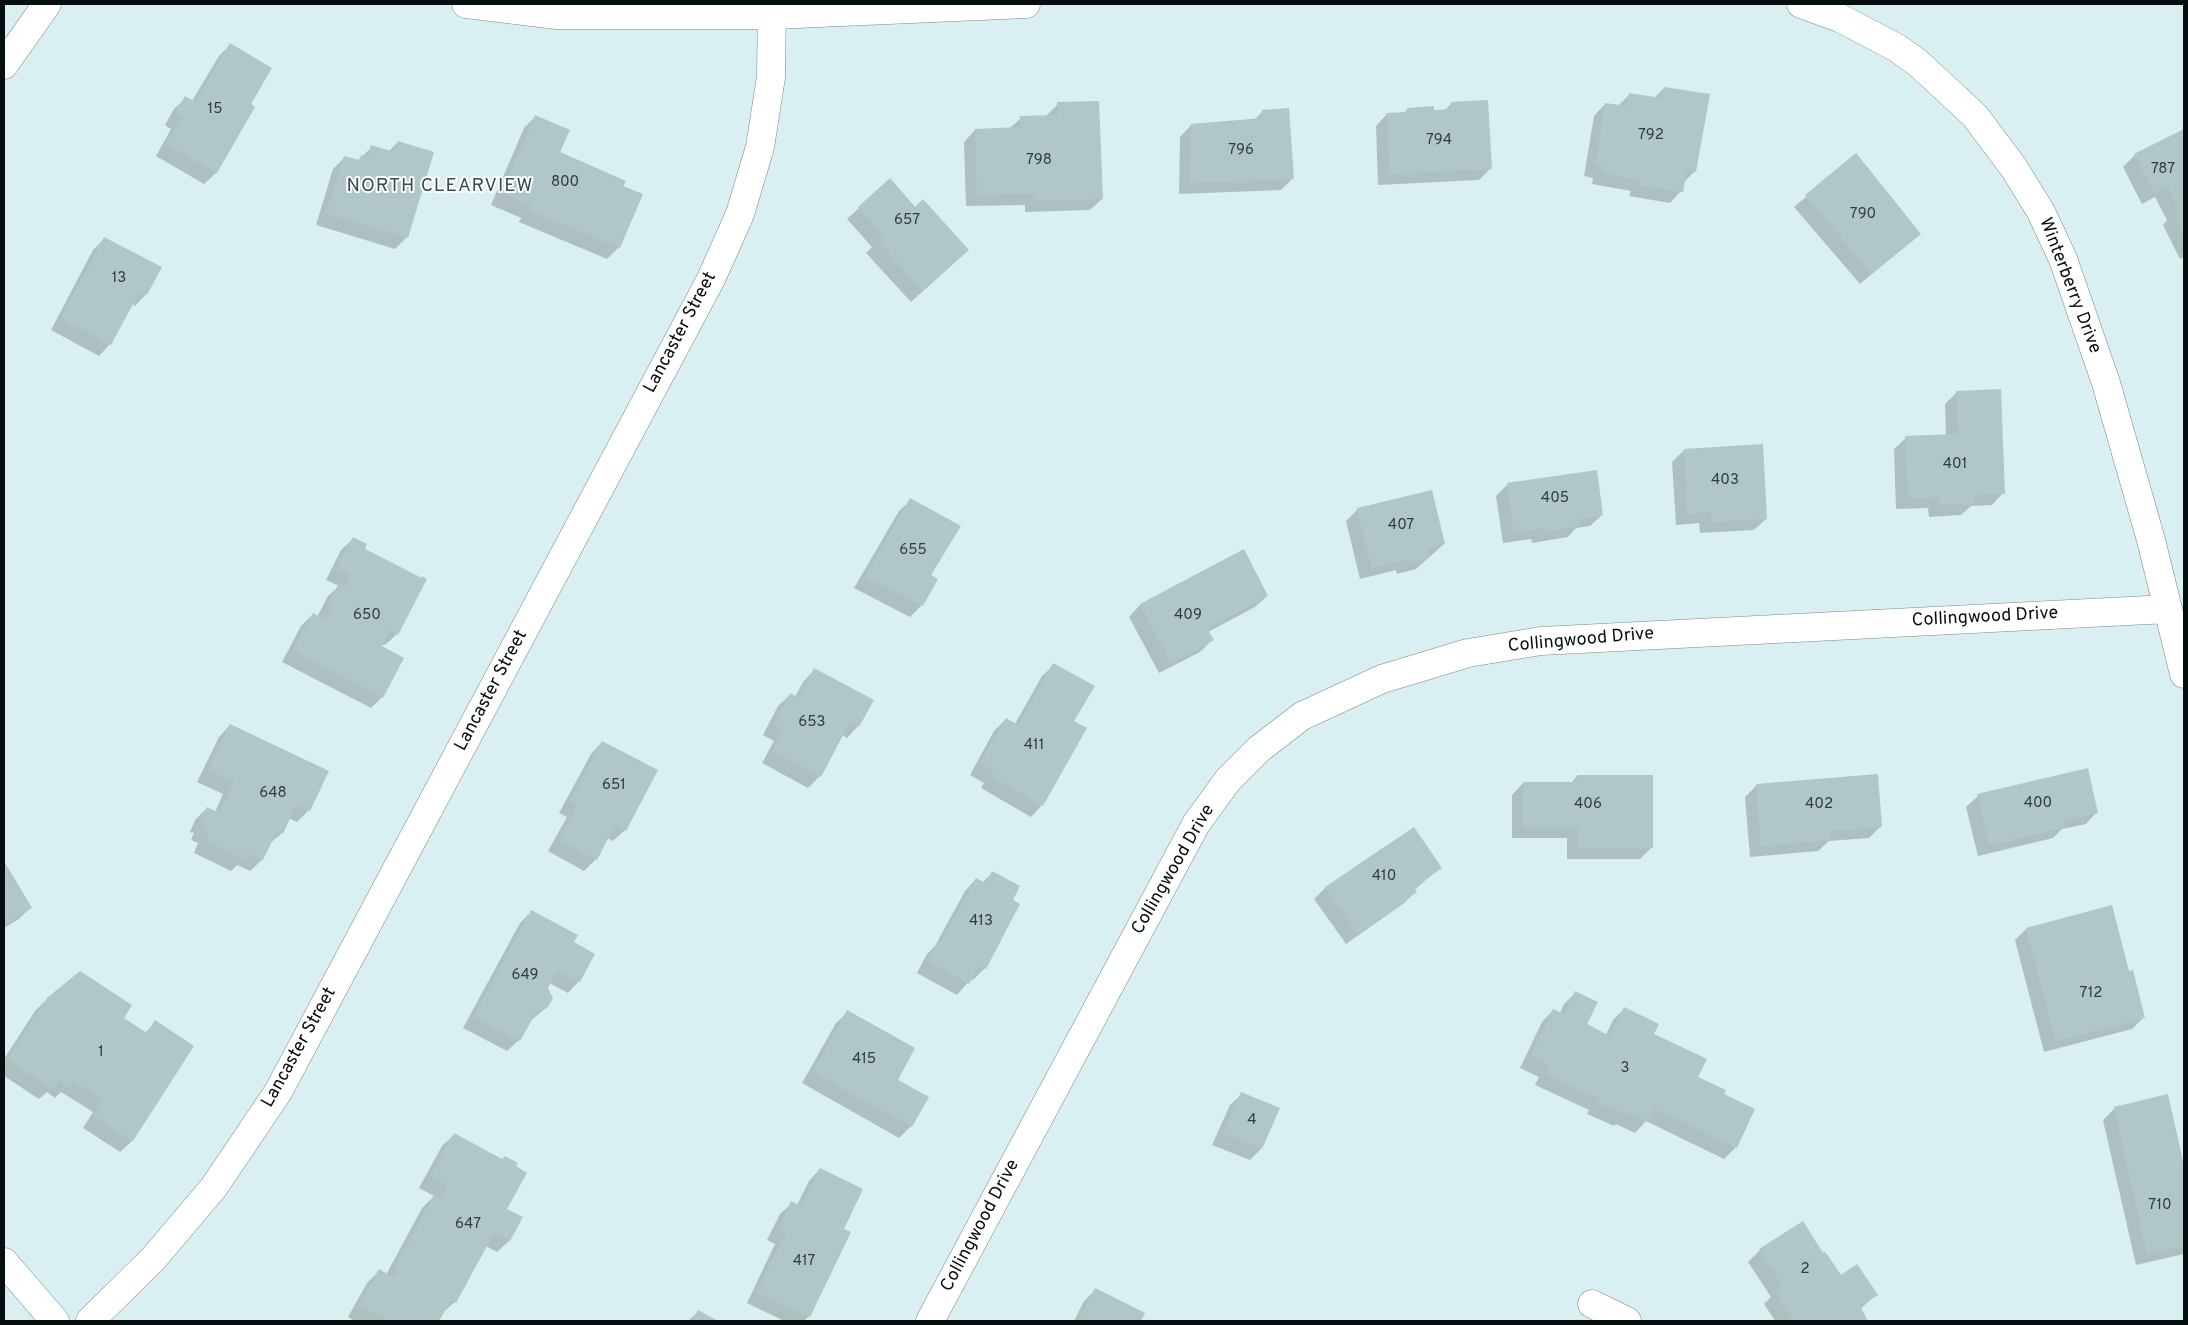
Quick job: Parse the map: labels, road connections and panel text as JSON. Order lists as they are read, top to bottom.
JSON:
{
  "streets": {
    "street": ["Winterberry Drive", "Lancaster Street", "Collingwood Drive"]
  },
  "crossings": [
    ["Winterberry Drive", "Collingwood Drive"]
  ],
  "districts": ["NORTH CLEARVIEW"],
  "house_numbers": [
    "15",
    "792",
    "794",
    "796",
    "798",
    "787",
    "800",
    "790",
    "657",
    "13",
    "401",
    "403",
    "405",
    "407",
    "655",
    "650",
    "409",
    "653",
    "411",
    "651",
    "648",
    "400",
    "406",
    "402",
    "410",
    "413",
    "649",
    "712",
    "1",
    "415",
    "3",
    "4",
    "710",
    "647",
    "417",
    "2"
  ]
}
